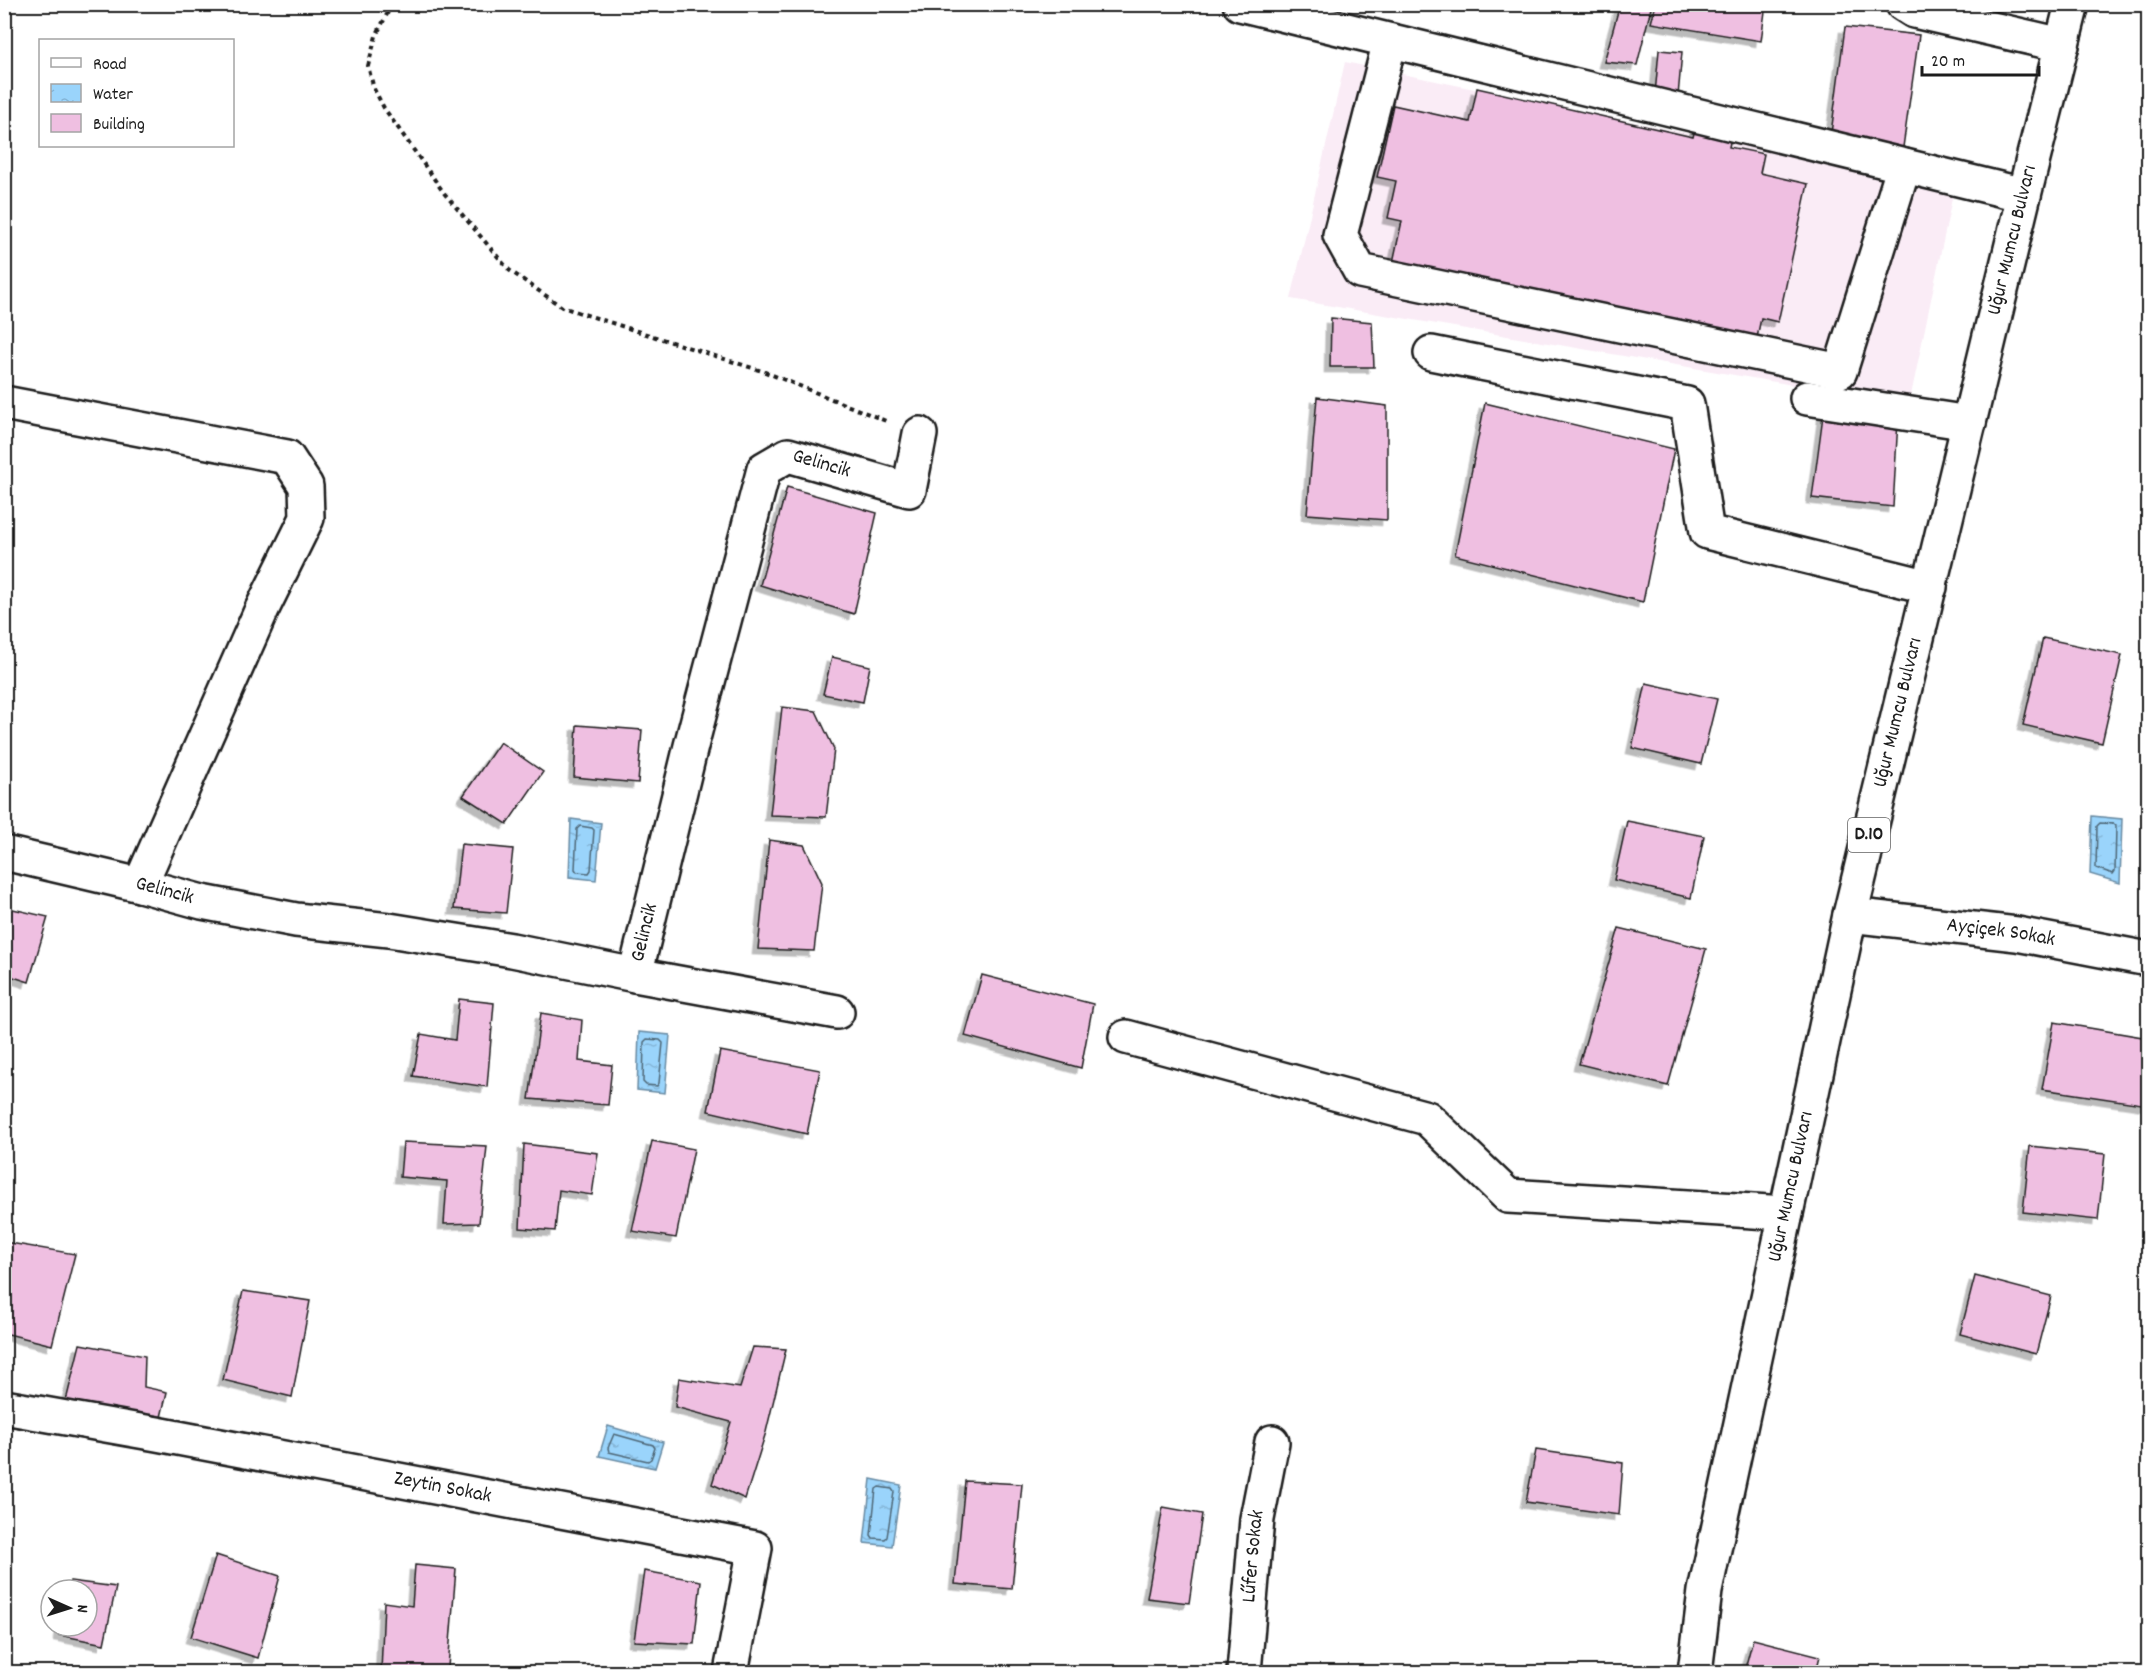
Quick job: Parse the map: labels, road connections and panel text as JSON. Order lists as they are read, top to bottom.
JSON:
{
  "streets": {
    "street": [
      "Uğur Mumcu Bulvarı",
      "Gelincik",
      "D.10",
      "Ayçiçek Sokak",
      "Zeytin Sokak",
      "Lűfer Sokak"
    ]
  },
  "crossings": [
    ["Uğur Mumcu Bulvarı", "Ayçiçek Sokak"]
  ],
  "legend": ["Road", "Water", "Building"],
  "scale_bar": "20 m",
  "north": "right"
}
